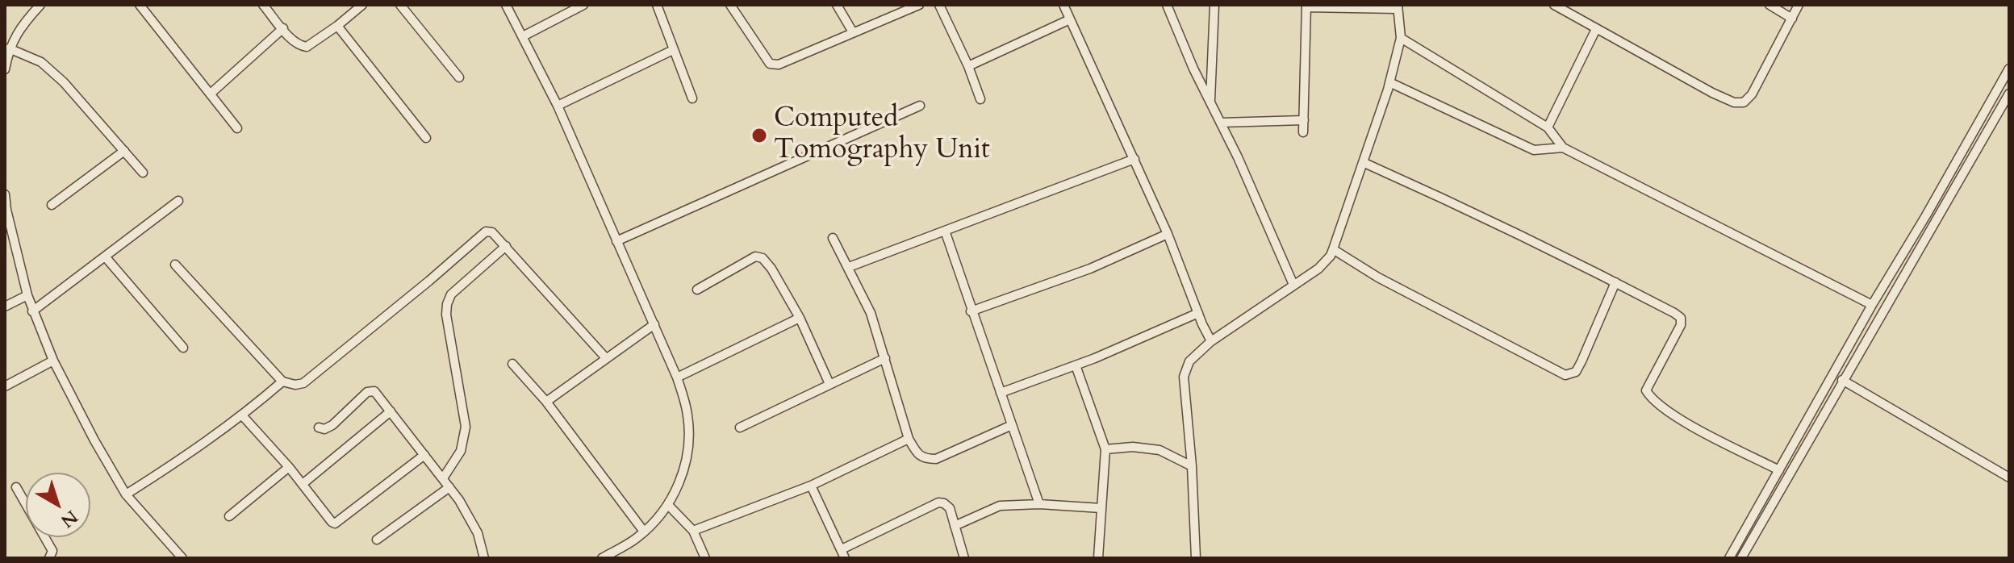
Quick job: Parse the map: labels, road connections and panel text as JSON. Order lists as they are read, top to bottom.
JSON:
{
  "places": ["Computed Tomography Unit"],
  "north": "bottom right"
}
